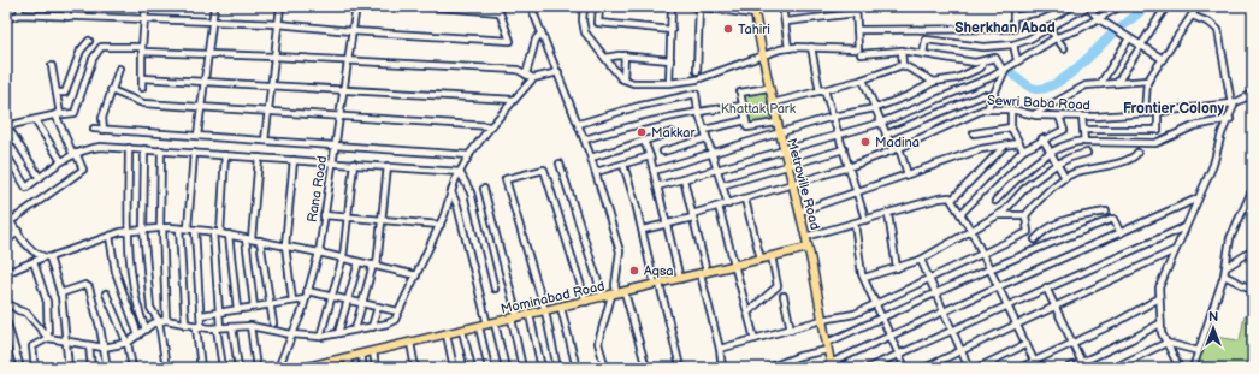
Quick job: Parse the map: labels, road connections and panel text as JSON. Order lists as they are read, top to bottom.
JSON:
{
  "streets": {
    "main road": ["Metroville Road", "Mominabad Road"],
    "street": ["Sewri Baba Road", "Rana Road"]
  },
  "crossings": [
    ["Sewri Baba Road", "Metroville Road"],
    ["Metroville Road", "Mominabad Road"]
  ],
  "districts": ["Sherkhan Abad", "Frontier Colony"],
  "parks": ["Khattak Park"],
  "places": [
    "Tahiri",
    "Makkar",
    "Madina",
    "Aqsa"
  ],
  "north": "top"
}
